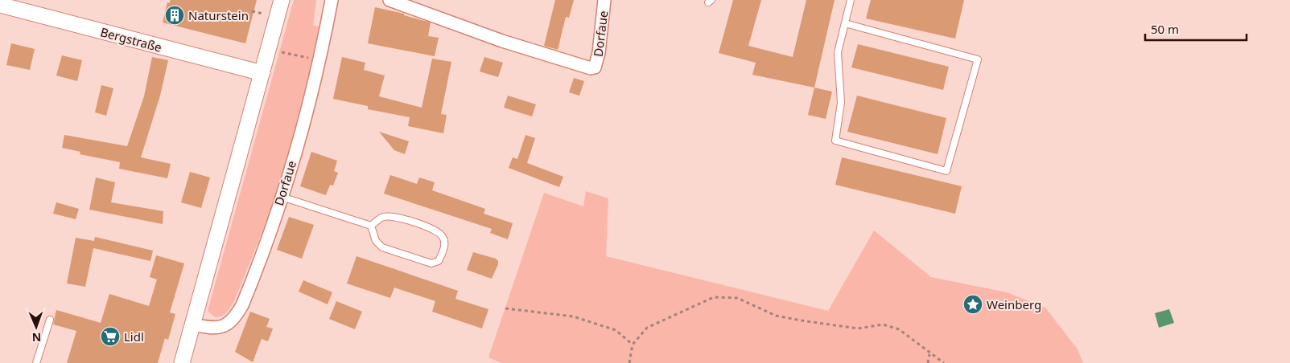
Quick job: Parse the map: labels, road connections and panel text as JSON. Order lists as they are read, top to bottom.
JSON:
{
  "streets": {
    "street": ["Dorfaue", "Bergstraße"]
  },
  "places": {
    "building": ["Naturstein"],
    "place": ["Weinberg"],
    "supermarket": ["Lidl"]
  },
  "scale_bar": "50 m",
  "north": "bottom"
}
